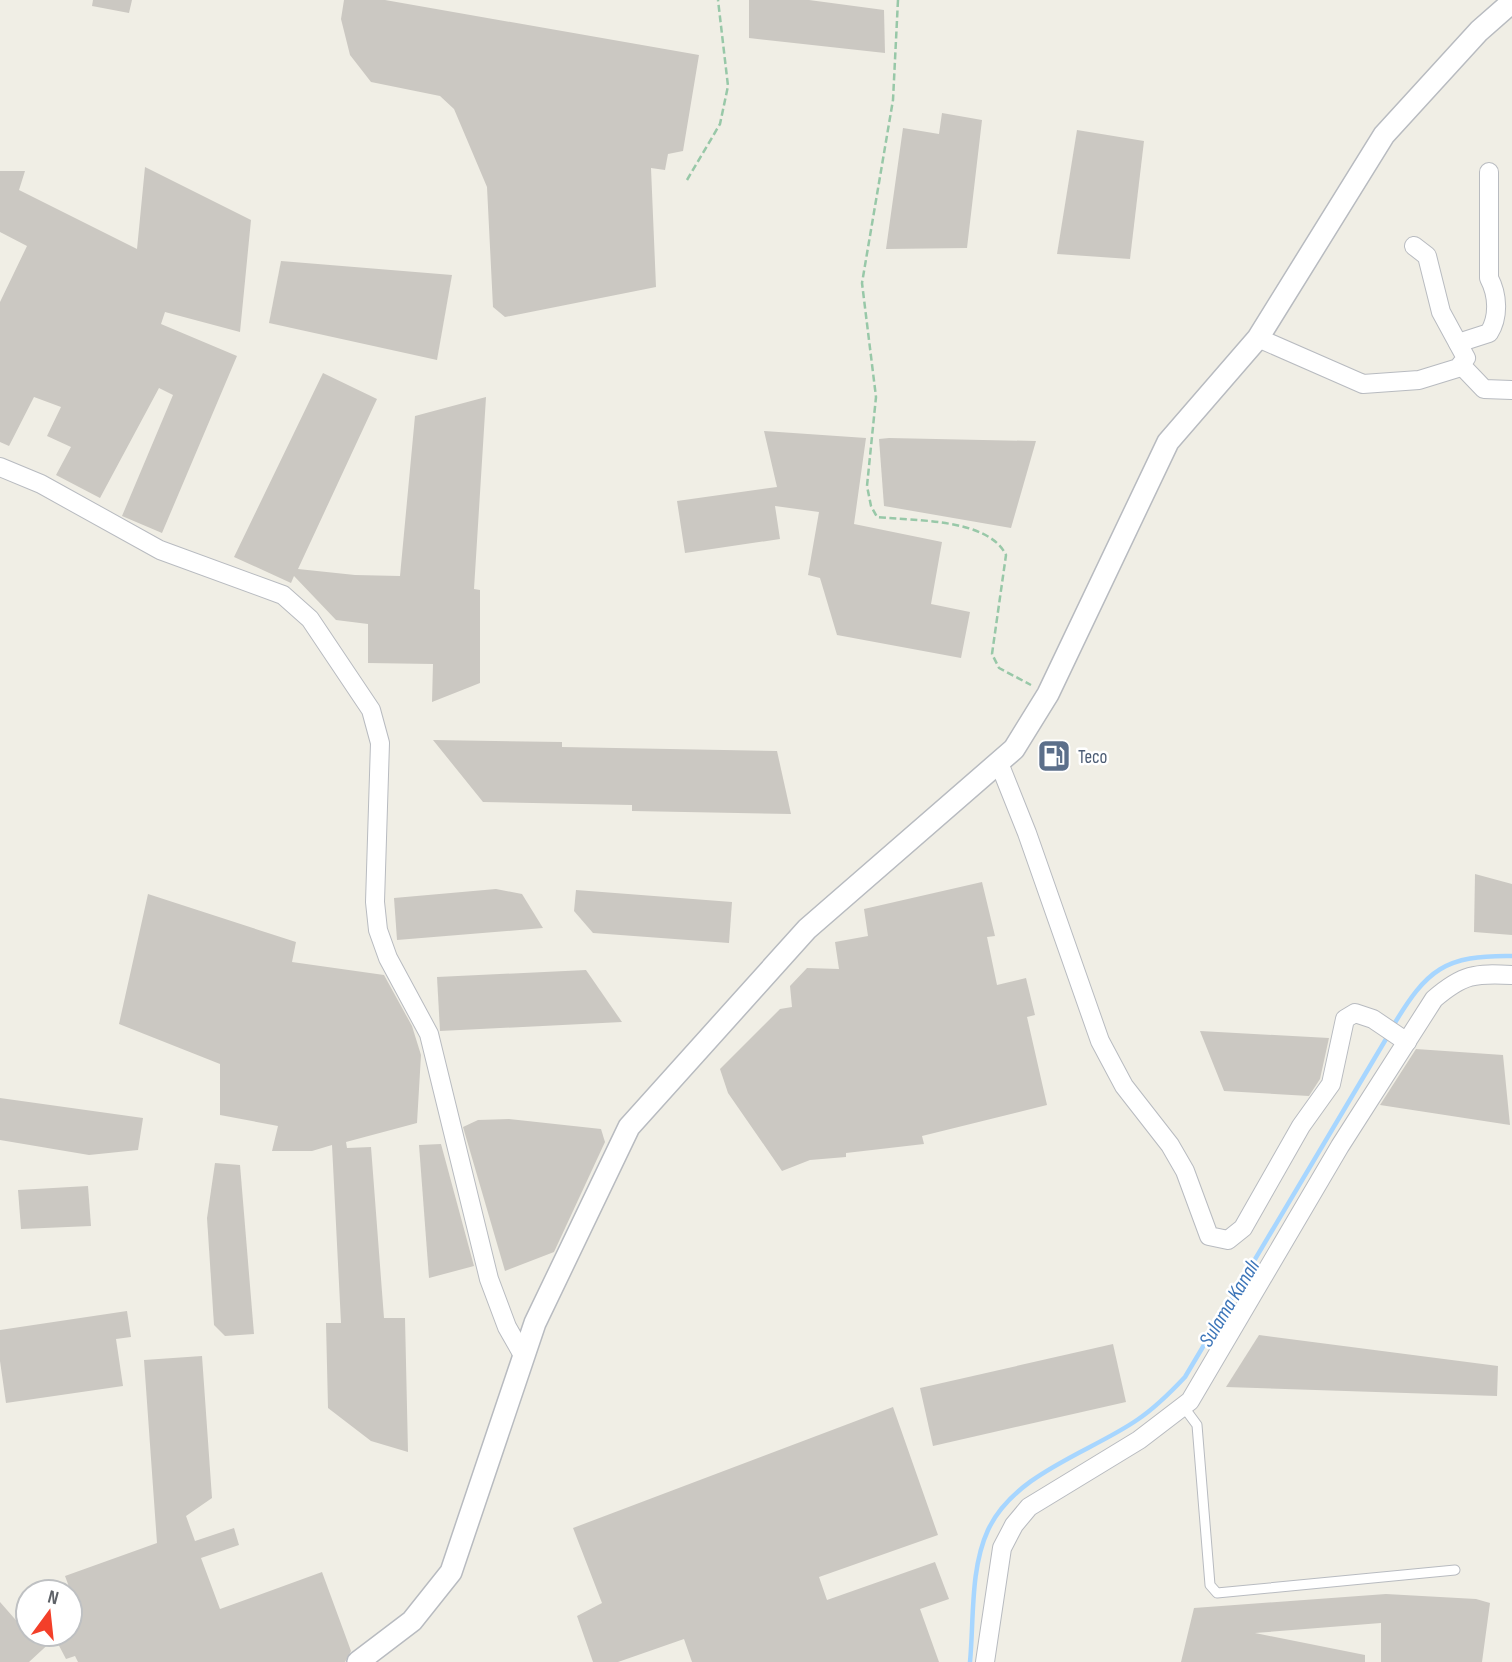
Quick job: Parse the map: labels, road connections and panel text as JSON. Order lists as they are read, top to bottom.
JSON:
{
  "water": ["Sulama Kanalı"],
  "places": {
    "fuel station": ["Teco"]
  },
  "north": "top"
}
